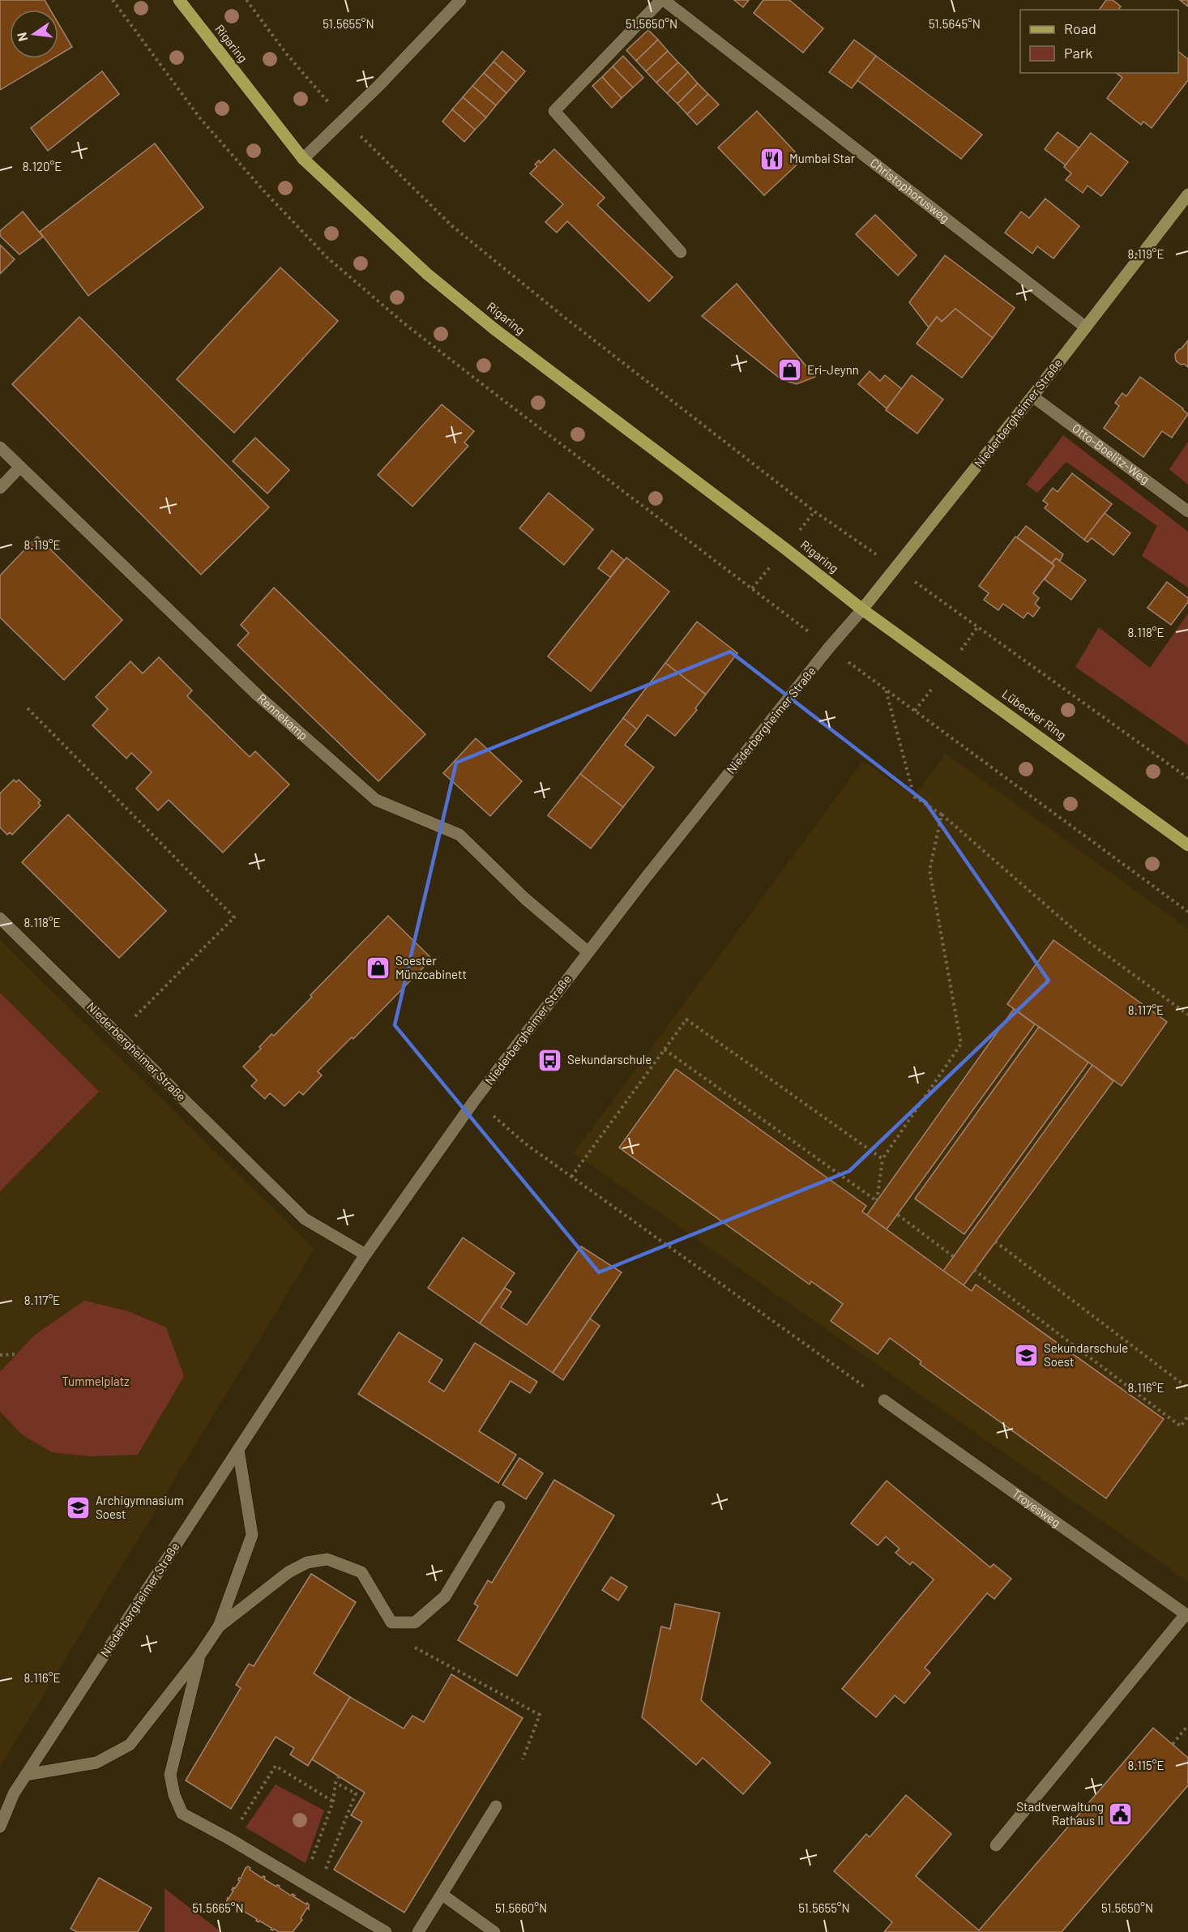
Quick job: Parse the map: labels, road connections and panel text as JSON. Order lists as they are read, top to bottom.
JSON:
{
  "streets": {
    "main road": ["Rigaring", "Niederbergheimer Straße", "Lübecker Ring"],
    "street": [
      "Christophorusweg",
      "Otto-Boelitz-Weg",
      "Rennekamp",
      "Troyesweg"
    ]
  },
  "crossings": [
    ["Rigaring", "Niederbergheimer Straße"],
    ["Rigaring", "Lübecker Ring"],
    ["Christophorusweg", "Niederbergheimer Straße"],
    ["Niederbergheimer Straße", "Otto-Boelitz-Weg"],
    ["Niederbergheimer Straße", "Lübecker Ring"],
    ["Niederbergheimer Straße", "Rennekamp"]
  ],
  "parks": ["Tummelplatz"],
  "places": {
    "restaurant": ["Mumbai Star"],
    "shop": ["Eri-Jeynn", "Soester Münzcabinett"],
    "bus stop": ["Sekundarschule"],
    "school or university": ["Sekundarschule Soest", "Archigymnasium Soest"],
    "public building": ["Stadtverwaltung Rathaus II"]
  },
  "legend": ["Road", "Park"],
  "north": "left",
  "coordinates": [
    "51.5655°N",
    "51.5650°N",
    "51.5645°N",
    "8.120°E",
    "8.119°E",
    "8.118°E",
    "8.117°E",
    "8.116°E",
    "8.115°E",
    "51.5665°N",
    "51.5660°N"
  ]
}
